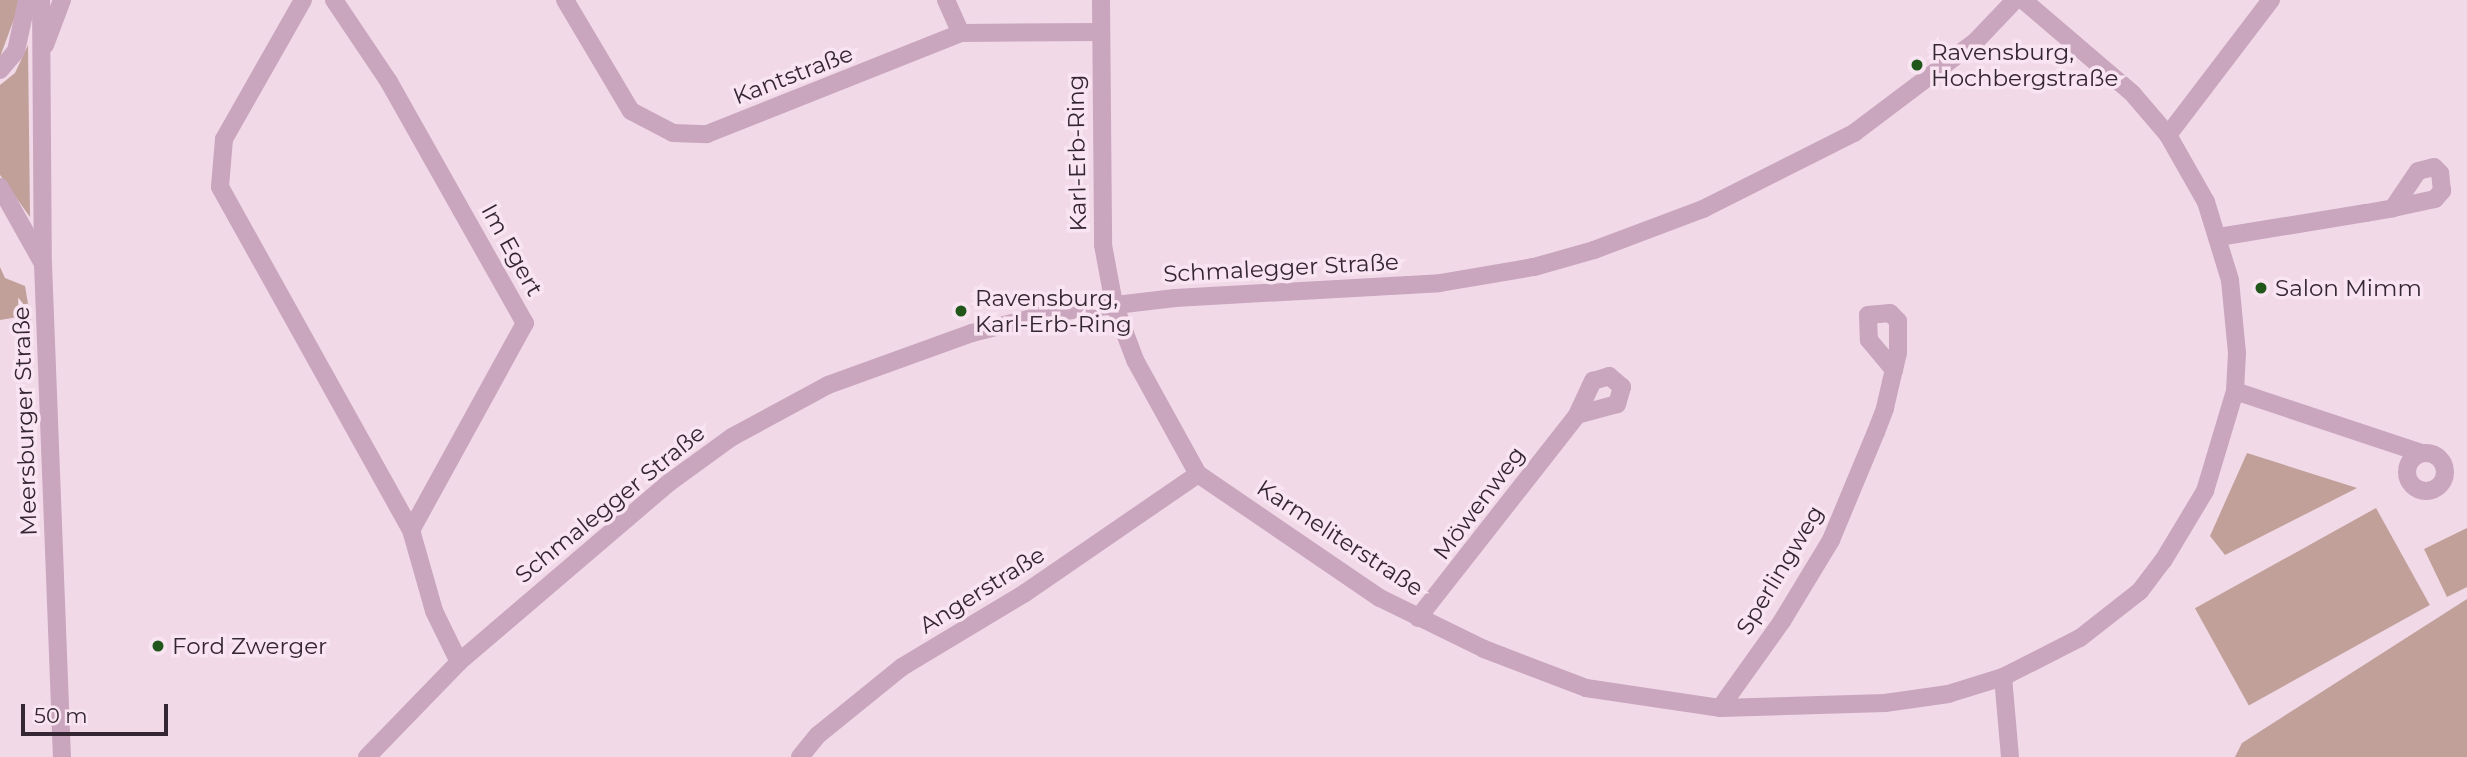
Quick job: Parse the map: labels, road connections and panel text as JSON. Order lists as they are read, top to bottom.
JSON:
{
  "streets": {
    "street": [
      "Kantstraße",
      "Karl-Erb-Ring",
      "Im Egert",
      "Schmalegger Straße",
      "Meersburger Straße",
      "Möwenweg",
      "Karmeliterstraße",
      "Sperlingweg",
      "Angerstraße"
    ]
  },
  "crossings": [
    ["Kantstraße", "Karl-Erb-Ring"],
    ["Karl-Erb-Ring", "Schmalegger Straße"],
    ["Karl-Erb-Ring", "Karmeliterstraße"],
    ["Schmalegger Straße", "Karmeliterstraße"],
    ["Möwenweg", "Karmeliterstraße"],
    ["Karmeliterstraße", "Sperlingweg"],
    ["Karmeliterstraße", "Angerstraße"]
  ],
  "places": [
    "Ravensburg, Hochbergstraße",
    "Salon Mimm",
    "Ravensburg, Karl-Erb-Ring",
    "Ford Zwerger"
  ],
  "scale_bar": "50 m"
}
